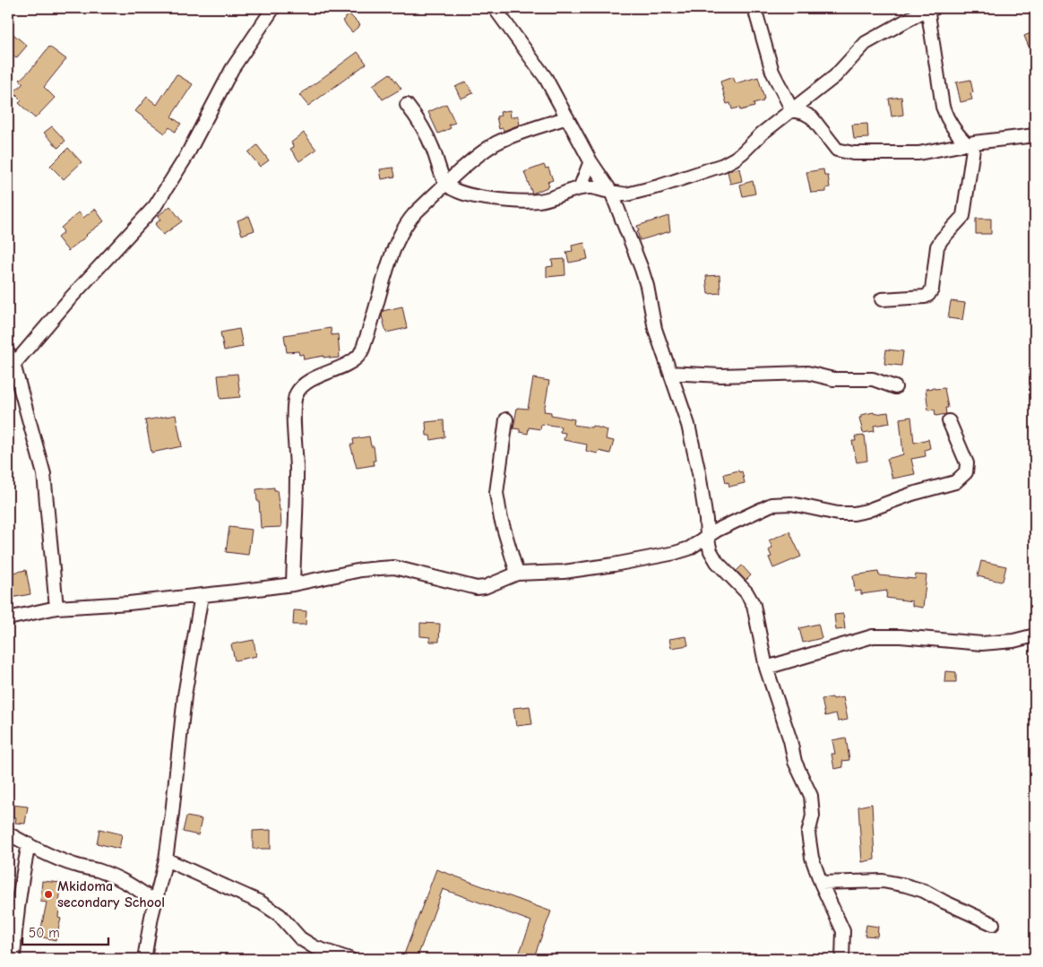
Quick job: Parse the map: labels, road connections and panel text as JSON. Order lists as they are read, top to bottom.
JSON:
{
  "places": ["Mkidoma secondary School"],
  "scale_bar": "50 m"
}
